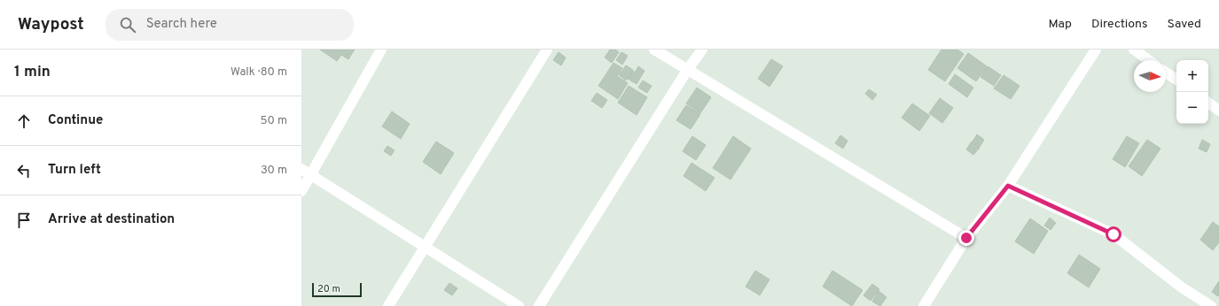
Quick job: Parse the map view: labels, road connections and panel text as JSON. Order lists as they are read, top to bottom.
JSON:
{
  "scale_bar": "20 m",
  "north": "right",
  "page": {
    "header": "Waypost",
    "search": "Search here",
    "nav": ["Map", "Directions", "Saved"],
    "heading": ["1 min", "Walk · 80 m"],
    "map_buttons": ["+", "−"],
    "list": [
      ["Continue", "50 m"],
      ["Turn left", "30 m"],
      "Arrive at destination"
    ],
    "scale": "20 m"
  }
}
